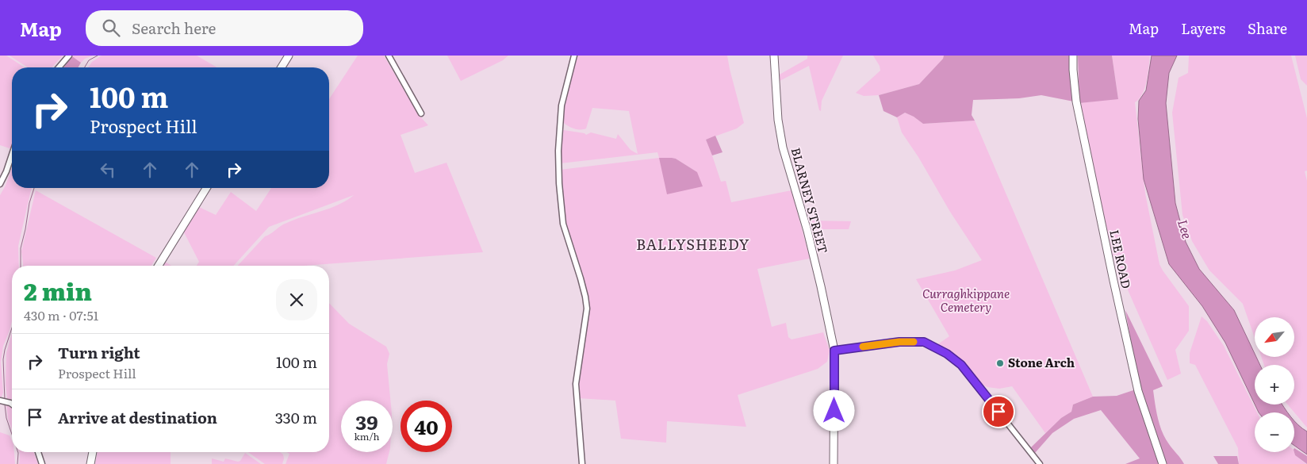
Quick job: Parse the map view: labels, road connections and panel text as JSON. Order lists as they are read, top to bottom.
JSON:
{
  "streets": {
    "street": ["BLARNEY STREET", "LEE ROAD"]
  },
  "districts": ["BALLYSHEEDY"],
  "water": ["Lee"],
  "parks": ["Curraghkippane Cemetery"],
  "places": ["Stone Arch"],
  "north": "bottom left",
  "page": {
    "header": "Map",
    "search": "Search here",
    "nav": ["Map", "Layers", "Share"],
    "turn": ["100 m", "Prospect Hill"],
    "heading": ["2 min", "430 m · 07:51"],
    "map_buttons": ["+", "−"],
    "list": [
      {
        "name": "Turn right",
        "note": "Prospect Hill",
        "value": "100 m"
      },
      {
        "name": "Arrive at destination",
        "value": "330 m"
      }
    ],
    "speed": "39 km/h",
    "limit": "40"
  }
}
